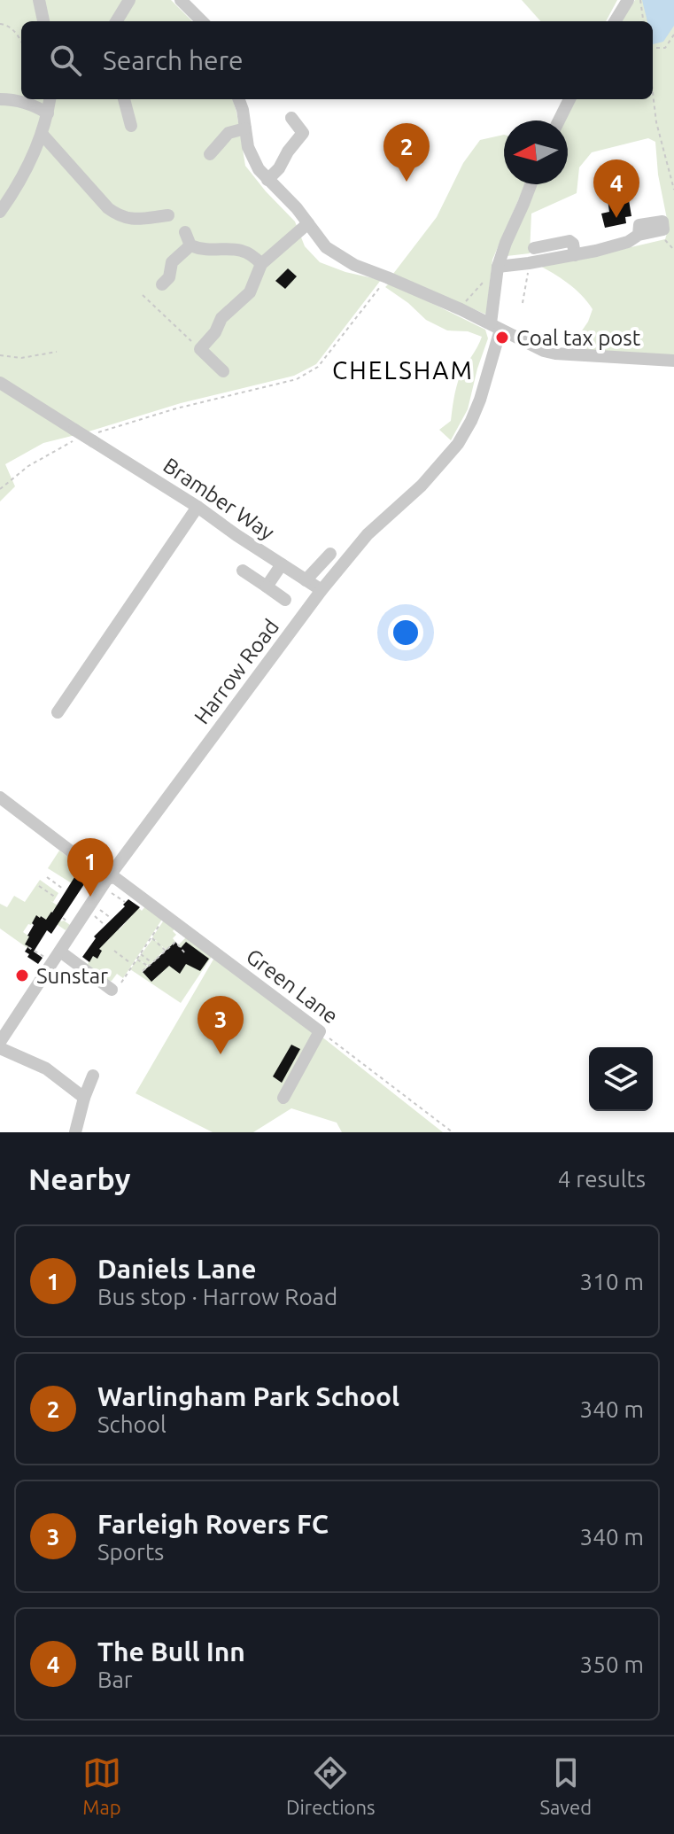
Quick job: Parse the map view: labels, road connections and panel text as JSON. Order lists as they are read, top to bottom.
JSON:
{
  "streets": {
    "street": ["Bramber Way", "Harrow Road", "Green Lane"]
  },
  "crossings": [
    ["Bramber Way", "Harrow Road"],
    ["Harrow Road", "Green Lane"]
  ],
  "districts": ["CHELSHAM"],
  "places": ["Coal tax post", "Sunstar"],
  "north": "left",
  "page": {
    "search": "Search here",
    "pins": [
      "2",
      "4",
      "1",
      "3"
    ],
    "heading": ["Nearby", "4 results"],
    "list": [
      {
        "mark": "1",
        "name": "Daniels Lane",
        "note": "Bus stop · Harrow Road",
        "value": "310 m"
      },
      {
        "mark": "2",
        "name": "Warlingham Park School",
        "note": "School",
        "value": "340 m"
      },
      {
        "mark": "3",
        "name": "Farleigh Rovers FC",
        "note": "Sports",
        "value": "340 m"
      },
      {
        "mark": "4",
        "name": "The Bull Inn",
        "note": "Bar",
        "value": "350 m"
      }
    ],
    "nav": ["Map", "Directions", "Saved"]
  }
}
